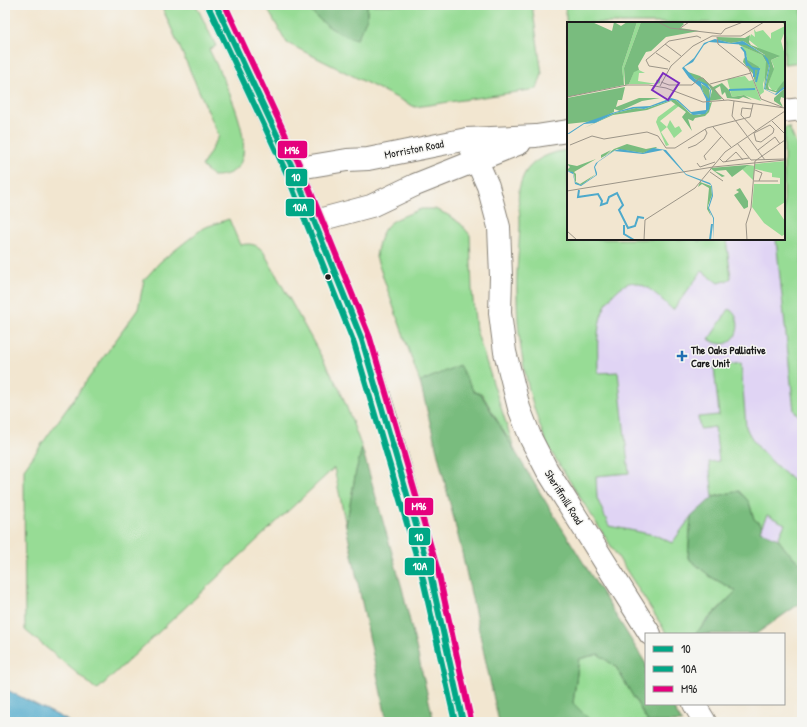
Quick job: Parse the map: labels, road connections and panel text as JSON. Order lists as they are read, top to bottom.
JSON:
{
  "streets": {
    "main road": ["Morriston Road", "Sheriffmill Road"]
  },
  "crossings": [
    ["Morriston Road", "Sheriffmill Road"]
  ],
  "places": {
    "health": ["The Oaks Palliative Care Unit"]
  },
  "lines": ["transit line 10", "transit line M96", "transit line 10A"],
  "legend": ["10", "10A", "M96"]
}
